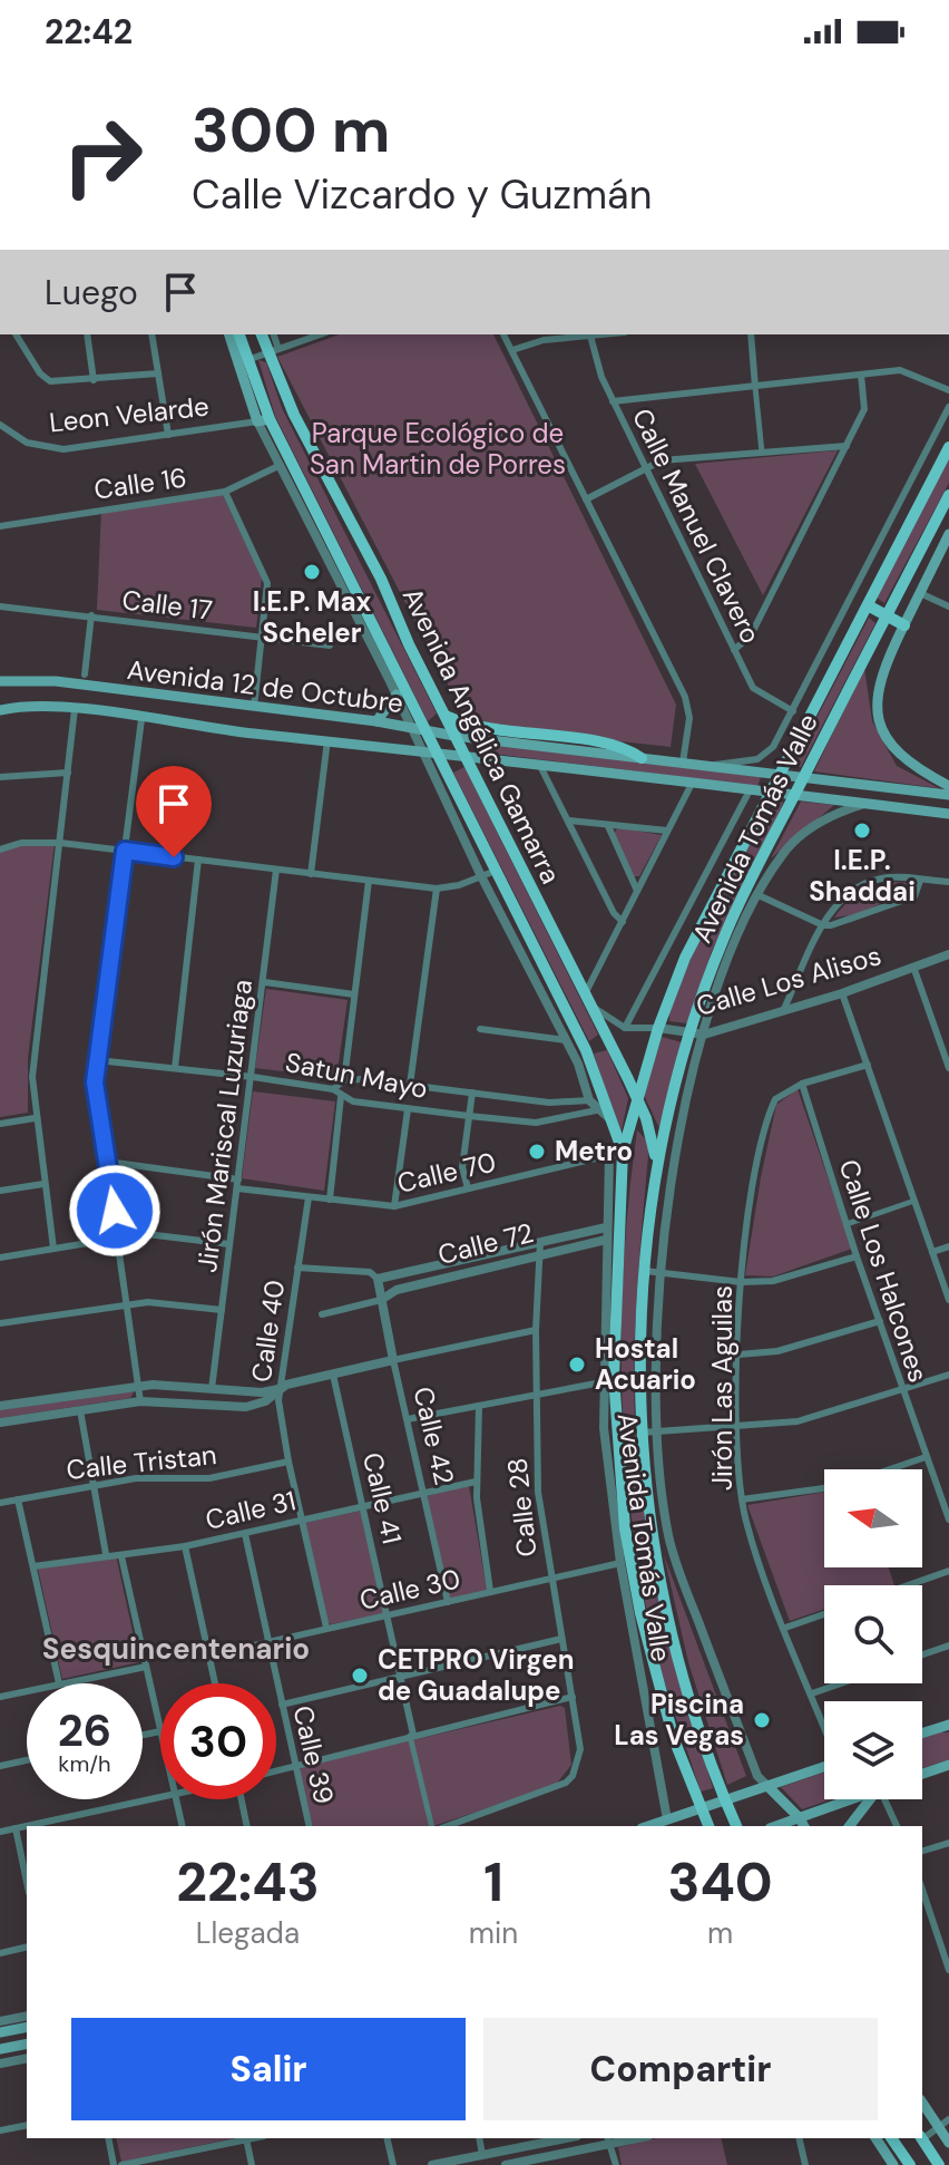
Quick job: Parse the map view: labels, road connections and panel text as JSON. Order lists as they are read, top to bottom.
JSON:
{
  "streets": {
    "main road": ["Avenida 12 de Octubre", "Avenida Angélica Gamarra", "Avenida Tomás Valle"],
    "street": [
      "Leon Velarde",
      "Calle 16",
      "Calle Manuel Clavero",
      "Calle 17",
      "Calle Los Alisos",
      "Satun Mayo",
      "Jirón Mariscal Luzuriaga",
      "Calle 70",
      "Calle 72",
      "Calle Los Halcones",
      "Calle 40",
      "Jirón Las Aguilas",
      "Calle 42",
      "Calle Tristan",
      "Calle 41",
      "Calle 28",
      "Calle 31",
      "Calle 30",
      "Calle 39"
    ]
  },
  "crossings": [
    ["Leon Velarde", "Avenida Angélica Gamarra"],
    ["Calle 16", "Avenida Angélica Gamarra"],
    ["Calle Manuel Clavero", "Avenida Tomás Valle"],
    ["Avenida 12 de Octubre", "Avenida Angélica Gamarra"],
    ["Avenida 12 de Octubre", "Avenida Tomás Valle"],
    ["Avenida Angélica Gamarra", "Avenida Tomás Valle"],
    ["Avenida Angélica Gamarra", "Satun Mayo"],
    ["Avenida Tomás Valle", "Calle Los Alisos"],
    ["Avenida Tomás Valle", "Calle 70"],
    ["Avenida Tomás Valle", "Calle 72"],
    ["Avenida Tomás Valle", "Calle 30"],
    ["Satun Mayo", "Jirón Mariscal Luzuriaga"],
    ["Jirón Mariscal Luzuriaga", "Calle 70"],
    ["Calle 70", "Calle 40"],
    ["Calle 72", "Calle 42"],
    ["Calle 72", "Calle 28"],
    ["Calle Los Halcones", "Jirón Las Aguilas"],
    ["Calle 40", "Calle Tristan"],
    ["Calle 40", "Calle 31"],
    ["Calle 40", "Calle 30"],
    ["Calle 42", "Calle 31"],
    ["Calle 42", "Calle 30"],
    ["Calle 41", "Calle 31"],
    ["Calle 41", "Calle 30"],
    ["Calle 28", "Calle 30"],
    ["Calle 31", "Calle 39"],
    ["Calle 30", "Calle 39"]
  ],
  "districts": ["Sesquincentenario"],
  "parks": ["Parque Ecológico de San Martin de Porres"],
  "places": [
    "I.E.P. Max Scheler",
    "I.E.P. Shaddai",
    "Metro",
    "Hostal Acuario",
    "CETPRO Virgen de Guadalupe",
    "Piscina Las Vegas"
  ],
  "north": "left",
  "page": {
    "status": "22:42",
    "turn": ["300 m", "Calle Vizcardo y Guzmán"],
    "then": "Luego",
    "speed": "26 km/h",
    "limit": "30",
    "eta": [
      "22:43",
      "Llegada",
      "1",
      "min",
      "340",
      "m"
    ],
    "buttons": ["Salir", "Compartir"]
  }
}
